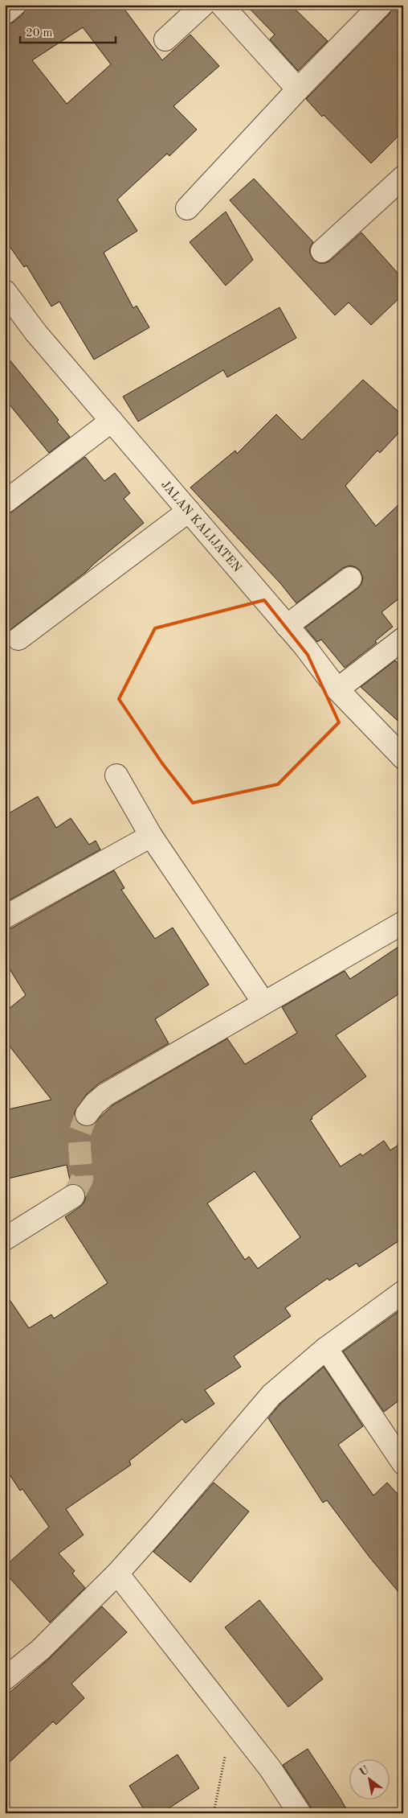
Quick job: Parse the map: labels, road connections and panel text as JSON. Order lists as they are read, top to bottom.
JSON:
{
  "streets": {
    "street": ["JALAN KALIJATEN"]
  },
  "scale_bar": "20 m",
  "north": "top left"
}
